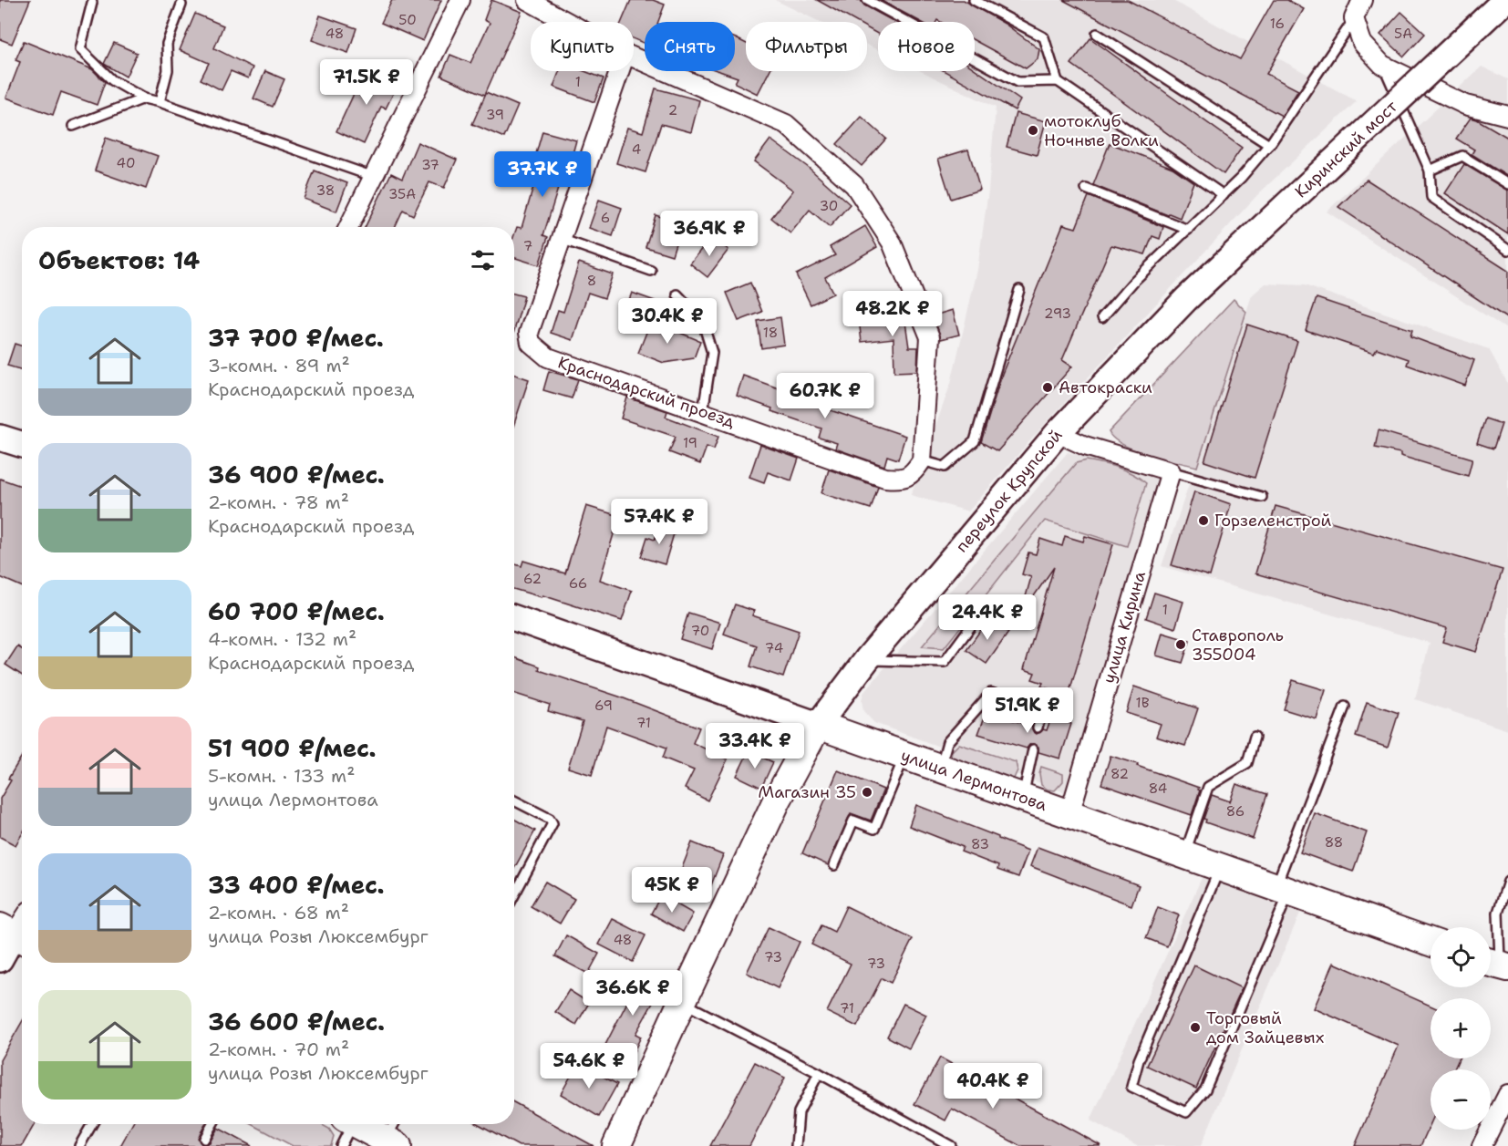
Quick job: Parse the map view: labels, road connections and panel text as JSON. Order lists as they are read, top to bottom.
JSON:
{
  "streets": {
    "main road": ["улица Лермонтова"],
    "street": [
      "Киринский мост",
      "Краснодарский проезд",
      "переулок Крупской",
      "улица Кирина"
    ]
  },
  "crossings": [
    ["Киринский мост", "переулок Крупской"],
    ["переулок Крупской", "улица Лермонтова"],
    ["улица Кирина", "улица Лермонтова"]
  ],
  "places": [
    "мотоклуб Ночные Волки",
    "Автокраски",
    "Горзеленстрой",
    "Ставрополь 355004",
    "Магазин 35",
    "Торговый дом Зайцевых"
  ],
  "house_numbers": [
    "50",
    "16",
    "48",
    "5А",
    "1",
    "2",
    "39",
    "4",
    "40",
    "37",
    "38",
    "35А",
    "30",
    "6",
    "7",
    "8",
    "293",
    "18",
    "19",
    "62",
    "66",
    "1",
    "70",
    "74",
    "1В",
    "69",
    "71",
    "82",
    "84",
    "86",
    "88",
    "83",
    "48",
    "73",
    "73",
    "71"
  ],
  "page": {
    "chip": [
      "Купить",
      "Снять",
      "Фильтры",
      "Новое"
    ],
    "price": [
      "71.5K ₽",
      "37.7K ₽",
      "36.9K ₽",
      "48.2K ₽",
      "30.4K ₽",
      "60.7K ₽",
      "57.4K ₽",
      "24.4K ₽",
      "51.9K ₽",
      "33.4K ₽",
      "45K ₽",
      "36.6K ₽",
      "54.6K ₽",
      "40.4K ₽"
    ],
    "heading": "Объектов: 14",
    "list": [
      {
        "name": "37 700 ₽/мес.",
        "note": "3-комн. · 89 m² · Краснодарский проезд"
      },
      {
        "name": "36 900 ₽/мес.",
        "note": "2-комн. · 78 m² · Краснодарский проезд"
      },
      {
        "name": "60 700 ₽/мес.",
        "note": "4-комн. · 132 m² · Краснодарский проезд"
      },
      {
        "name": "51 900 ₽/мес.",
        "note": "5-комн. · 133 m² · улица Лермонтова"
      },
      {
        "name": "33 400 ₽/мес.",
        "note": "2-комн. · 68 m² · улица Розы Люксембург"
      },
      {
        "name": "36 600 ₽/мес.",
        "note": "2-комн. · 70 m² · улица Розы Люксембург"
      }
    ],
    "map_buttons": ["+", "−"]
  }
}
